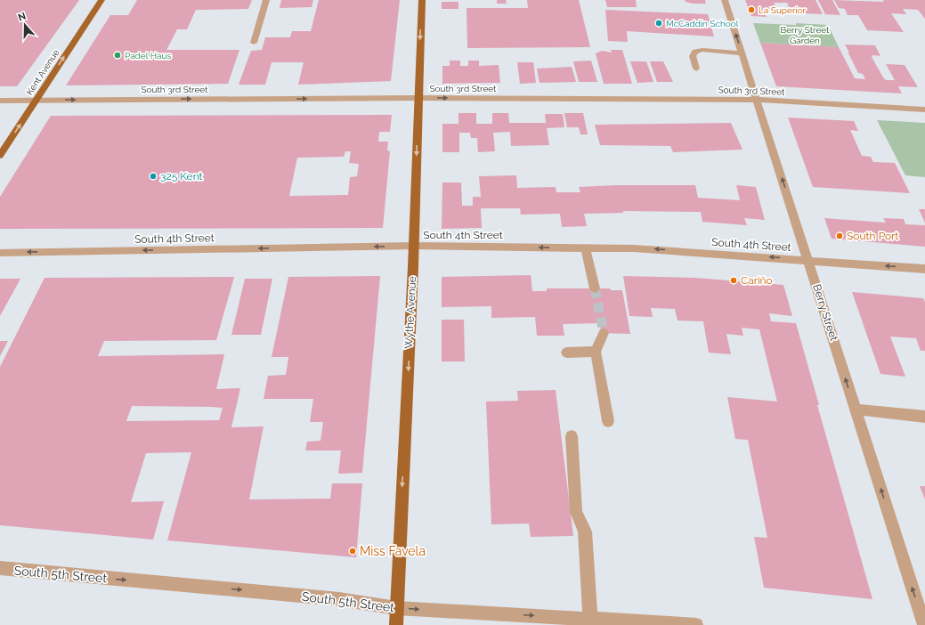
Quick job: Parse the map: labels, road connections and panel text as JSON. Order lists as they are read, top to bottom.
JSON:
{
  "streets": {
    "main road": ["Kent Avenue", "Wythe Avenue"],
    "street": [
      "South 3rd Street",
      "South 4th Street",
      "Berry Street",
      "South 5th Street"
    ]
  },
  "crossings": [
    ["Kent Avenue", "South 3rd Street"],
    ["South 3rd Street", "Wythe Avenue"],
    ["South 3rd Street", "Berry Street"],
    ["South 4th Street", "Wythe Avenue"],
    ["South 4th Street", "Berry Street"],
    ["Wythe Avenue", "South 5th Street"]
  ],
  "one_way": [
    "Kent Avenue",
    "South 3rd Street",
    "South 4th Street",
    "Wythe Avenue",
    "Berry Street",
    "South 5th Street"
  ],
  "parks": ["Berry Street Garden"],
  "places": [
    "La Superior",
    "McCaddin School",
    "Padel Haus",
    "325 Kent",
    "South Port",
    "Cariño",
    "Miss Favela"
  ],
  "north": "top"
}
